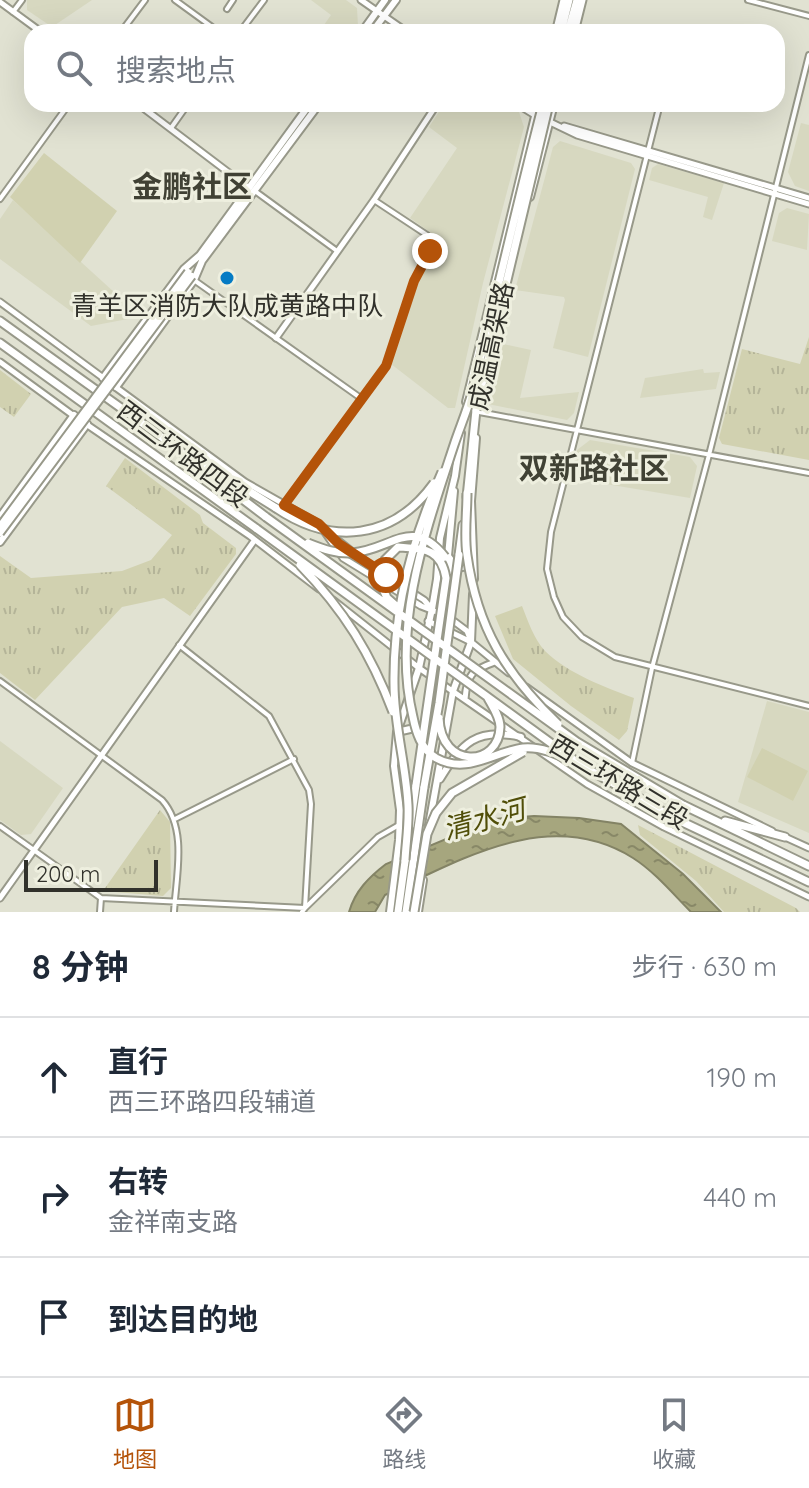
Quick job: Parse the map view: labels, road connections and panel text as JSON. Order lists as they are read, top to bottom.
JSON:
{
  "streets": {
    "highway": ["成温高架路", "西三环路四段", "西三环路三段"]
  },
  "crossings": [
    ["西三环路四段", "西三环路三段"]
  ],
  "districts": ["金鹏社区", "双新路社区"],
  "water": ["清水河"],
  "places": ["青羊区消防大队成黄路中队"],
  "scale_bar": "200 m",
  "page": {
    "search": "搜索地点",
    "scale": "200 m",
    "heading": ["8 分钟", "步行 · 630 m"],
    "list": [
      ["直行", "西三环路四段辅道", "190 m"],
      ["右转", "金祥南支路", "440 m"],
      "到达目的地"
    ],
    "nav": ["地图", "路线", "收藏"]
  }
}
